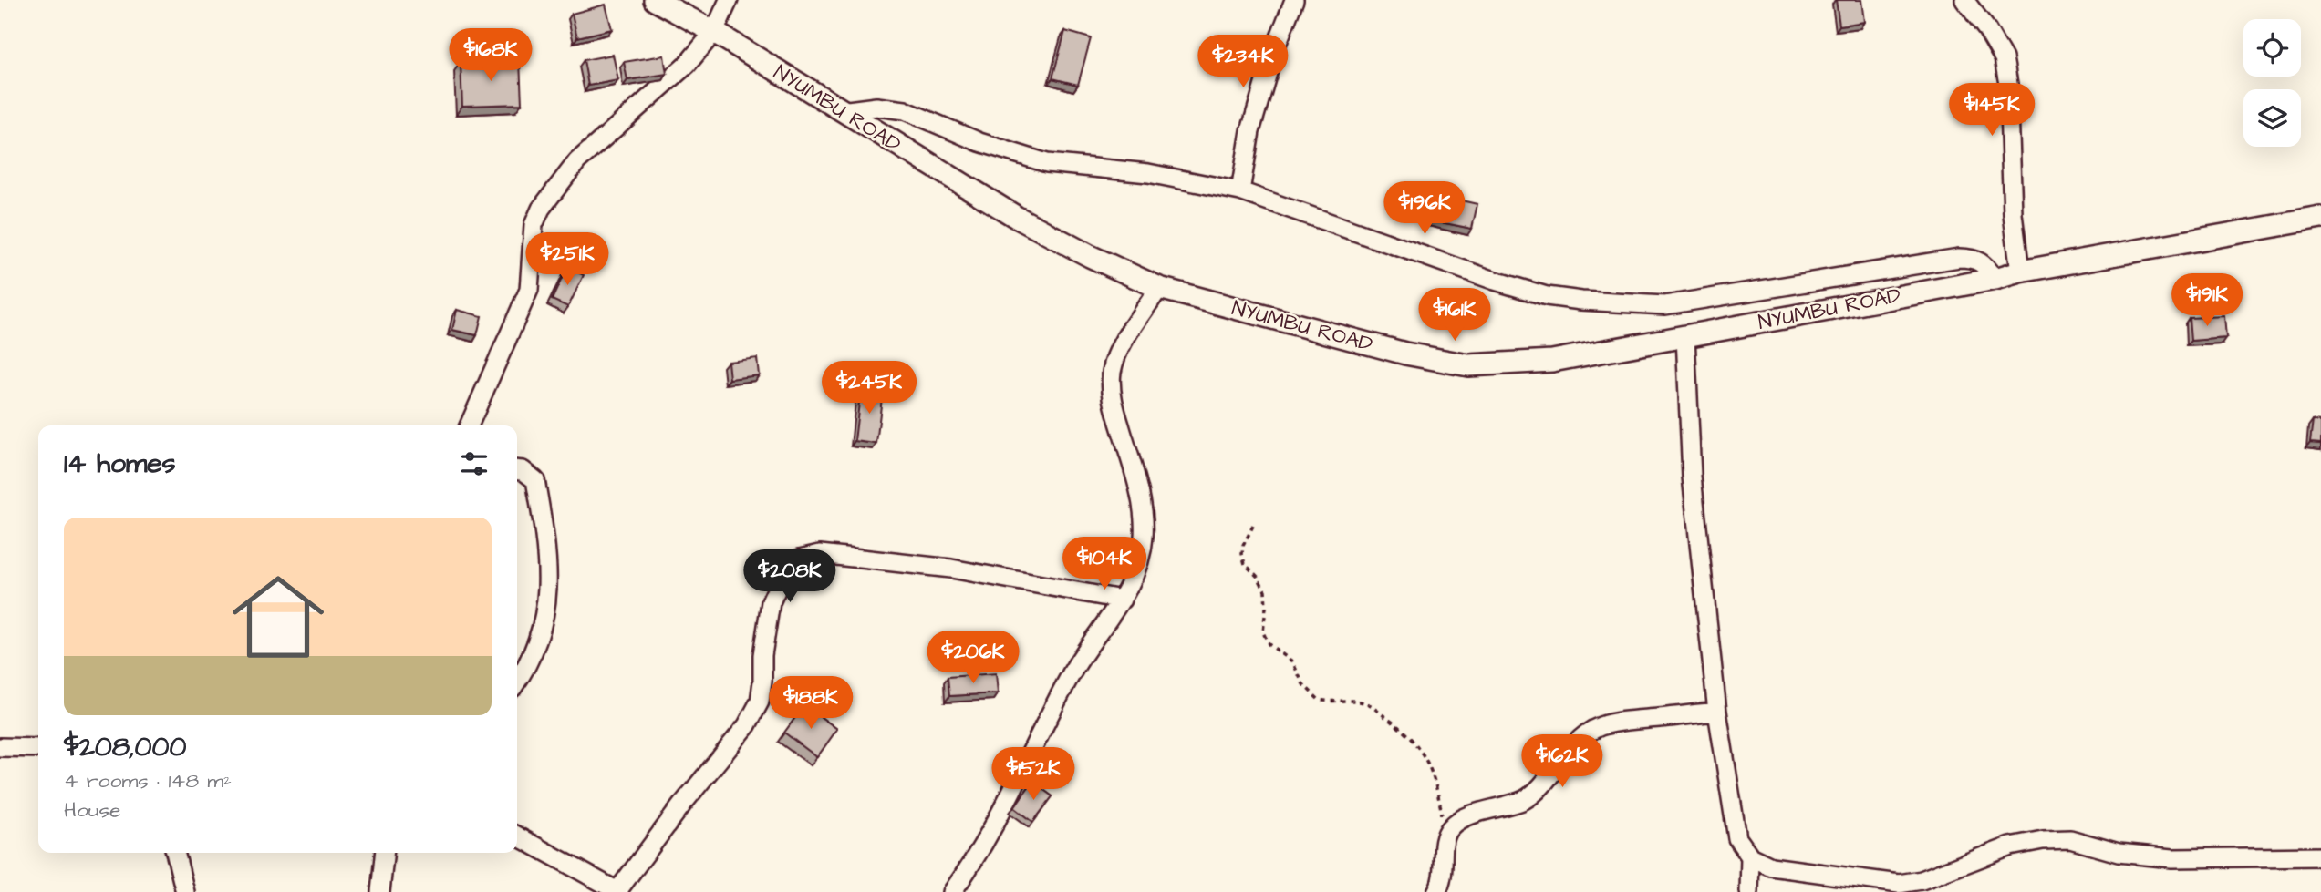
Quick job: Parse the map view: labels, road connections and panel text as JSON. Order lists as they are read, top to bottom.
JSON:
{
  "streets": {
    "street": ["NYUMBU ROAD"]
  },
  "page": {
    "price": [
      "$168K",
      "$234K",
      "$145K",
      "$196K",
      "$251K",
      "$191K",
      "$161K",
      "$245K",
      "$104K",
      "$208K",
      "$206K",
      "$188K",
      "$162K",
      "$152K"
    ],
    "heading": "14 homes",
    "list": [
      {
        "name": "$208,000",
        "note": "4 rooms · 148 m² · House"
      }
    ]
  }
}
